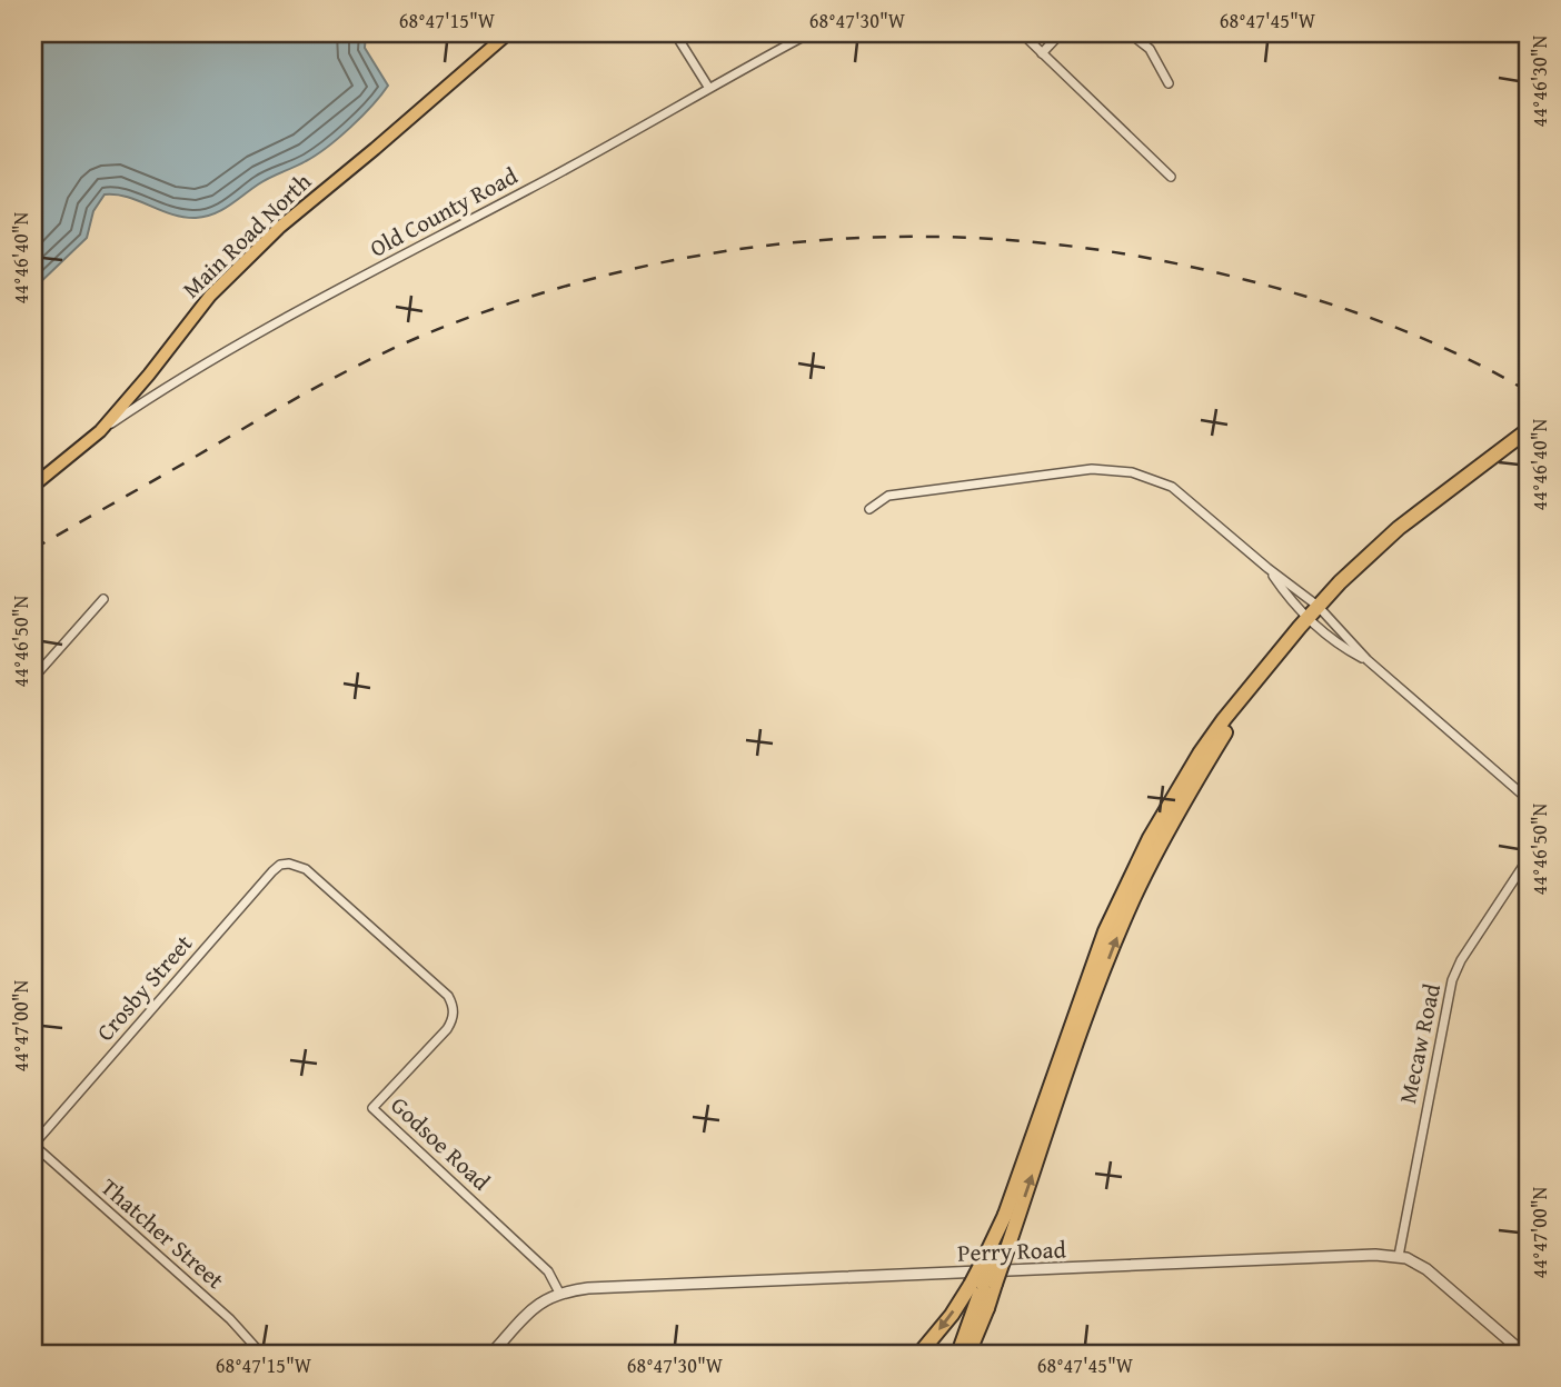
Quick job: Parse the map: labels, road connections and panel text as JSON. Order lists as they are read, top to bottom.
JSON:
{
  "streets": {
    "main road": ["Main Road North"],
    "street": [
      "Old County Road",
      "Crosby Street",
      "Mecaw Road",
      "Godsoe Road",
      "Thatcher Street",
      "Perry Road"
    ]
  },
  "crossings": [
    ["Old County Road", "Main Road North"],
    ["Crosby Street", "Godsoe Road"],
    ["Crosby Street", "Thatcher Street"],
    ["Mecaw Road", "Perry Road"],
    ["Godsoe Road", "Perry Road"]
  ],
  "coordinates": [
    "68°47'15\"W",
    "68°47'30\"W",
    "68°47'45\"W",
    "44°46'30\"N",
    "44°46'40\"N",
    "44°46'50\"N",
    "44°47'00\"N"
  ]
}
